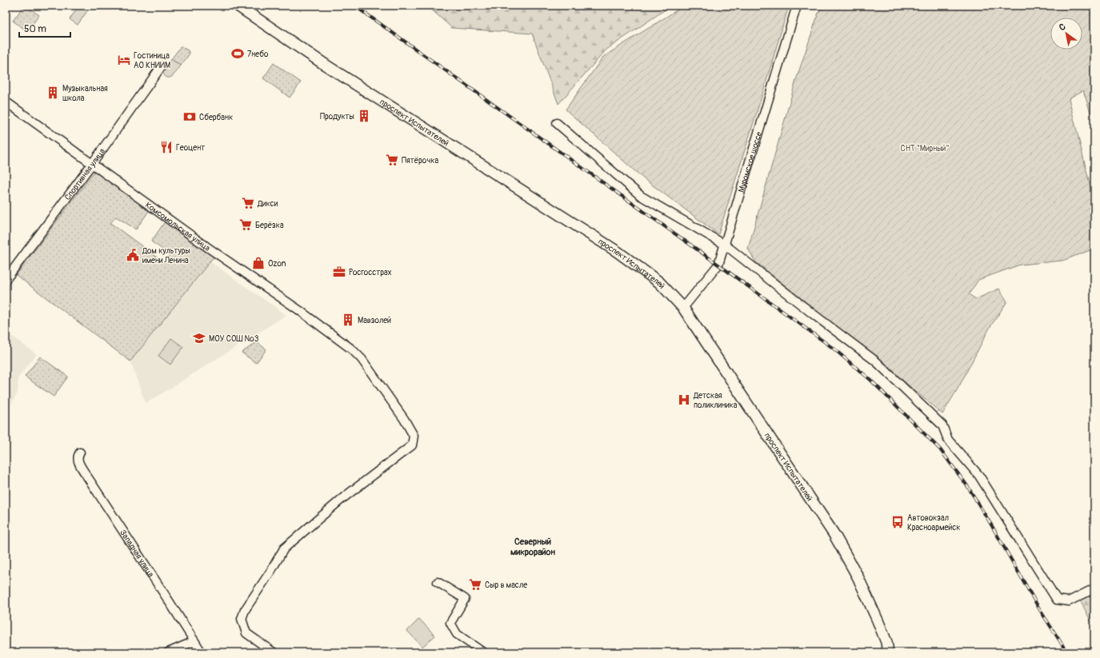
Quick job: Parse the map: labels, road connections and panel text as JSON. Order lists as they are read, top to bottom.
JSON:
{
  "streets": {
    "main road": ["проспект Испытателей"],
    "street": [
      "Муромское шоссе",
      "Спортивная улица",
      "Комсомольская улица",
      "Западная улица"
    ]
  },
  "crossings": [
    ["проспект Испытателей", "Муромское шоссе"],
    ["Спортивная улица", "Комсомольская улица"]
  ],
  "districts": ["Северный микрорайон"],
  "parks": ["СНТ \"Мирный\""],
  "places": {
    "sports": ["7небо"],
    "hotel": ["Гостиница АО КНИИМ"],
    "building": ["Музыкальная школа", "Продукты", "Мавзолей"],
    "bank": ["Сбербанк"],
    "restaurant": ["Геоцент"],
    "supermarket": [
      "Пятёрочка",
      "Дикси",
      "Берёзка",
      "Сыр в масле"
    ],
    "public building": ["Дом культуры имени Ленина"],
    "shop": ["Ozon"],
    "office": ["Росгосстрах"],
    "school or university": ["МОУ СОШ №3"],
    "hospital": ["Детская поликлиника"],
    "bus stop": ["Автовокзал Красноармейск"]
  },
  "scale_bar": "50 m",
  "north": "top left"
}
